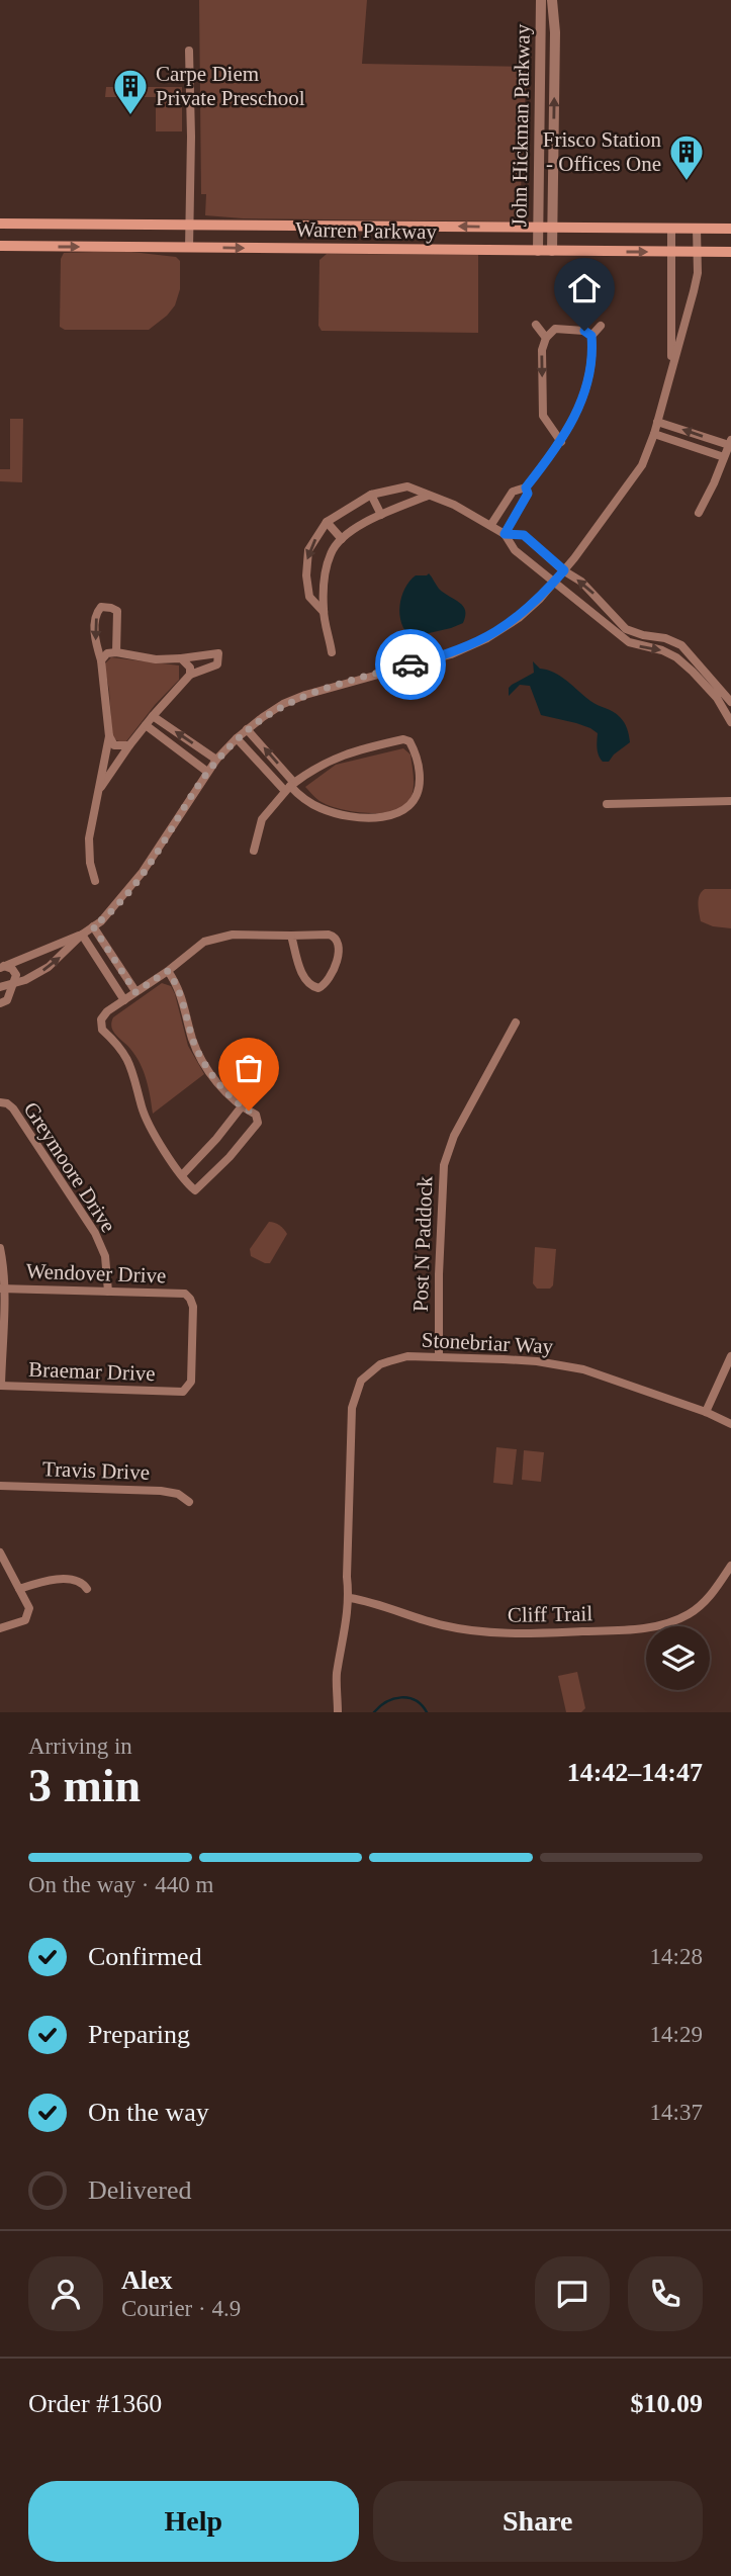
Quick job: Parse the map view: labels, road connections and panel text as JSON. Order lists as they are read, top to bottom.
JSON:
{
  "streets": {
    "main road": ["Warren Parkway"],
    "street": [
      "John Hickman Parkway",
      "Greymoore Drive",
      "Post N Paddock",
      "Wendover Drive",
      "Stonebriar Way",
      "Braemar Drive",
      "Travis Drive",
      "Cliff Trail"
    ]
  },
  "crossings": [
    ["John Hickman Parkway", "Warren Parkway"],
    ["Greymoore Drive", "Wendover Drive"],
    ["Post N Paddock", "Stonebriar Way"],
    ["Wendover Drive", "Braemar Drive"],
    ["Stonebriar Way", "Cliff Trail"]
  ],
  "places": {
    "building": ["Carpe Diem Private Preschool", "Frisco Station - Offices One"]
  },
  "page": {
    "heading": ["3 min", "Arriving in", "14:42–14:47"],
    "panel": [
      "Alex",
      "Courier · 4.9",
      "Order #1360",
      "$10.09"
    ],
    "bar": "On the way · 440 m",
    "list": [
      ["Confirmed", "14:28"],
      ["Preparing", "14:29"],
      ["On the way", "14:37"],
      "Delivered"
    ],
    "buttons": ["Help", "Share"]
  }
}
